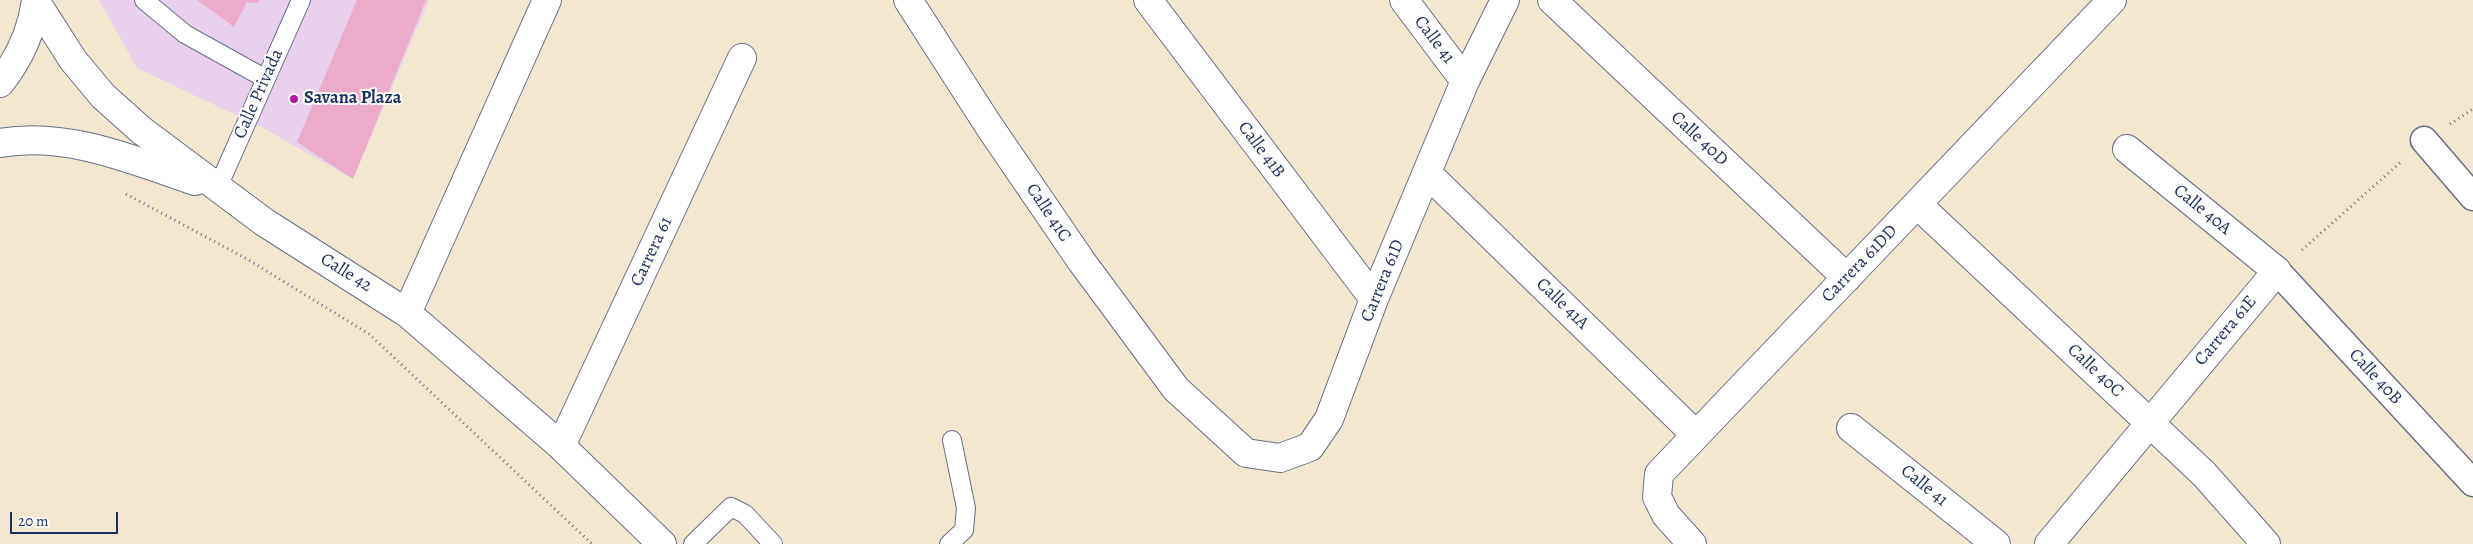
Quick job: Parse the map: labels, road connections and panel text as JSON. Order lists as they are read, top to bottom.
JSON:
{
  "streets": {
    "street": [
      "Calle 41",
      "Calle 40D",
      "Calle 41B",
      "Calle 40A",
      "Calle 41C",
      "Carrera 61",
      "Carrera 61DD",
      "Calle 42",
      "Carrera 61D",
      "Calle 41A",
      "Carrera 61E",
      "Calle 40C",
      "Calle 40B"
    ],
    "lane": ["Calle Privada"]
  },
  "crossings": [
    ["Calle 41", "Carrera 61D"],
    ["Calle Privada", "Calle 42"],
    ["Calle 40D", "Carrera 61DD"],
    ["Calle 41B", "Carrera 61D"],
    ["Calle 40A", "Carrera 61E"],
    ["Calle 40A", "Calle 40B"],
    ["Calle 41C", "Carrera 61D"],
    ["Carrera 61", "Calle 42"],
    ["Carrera 61DD", "Calle 41A"],
    ["Carrera 61DD", "Calle 40C"],
    ["Carrera 61D", "Calle 41A"],
    ["Carrera 61E", "Calle 40C"],
    ["Carrera 61E", "Calle 40B"]
  ],
  "places": ["Savana Plaza"],
  "scale_bar": "20 m"
}
